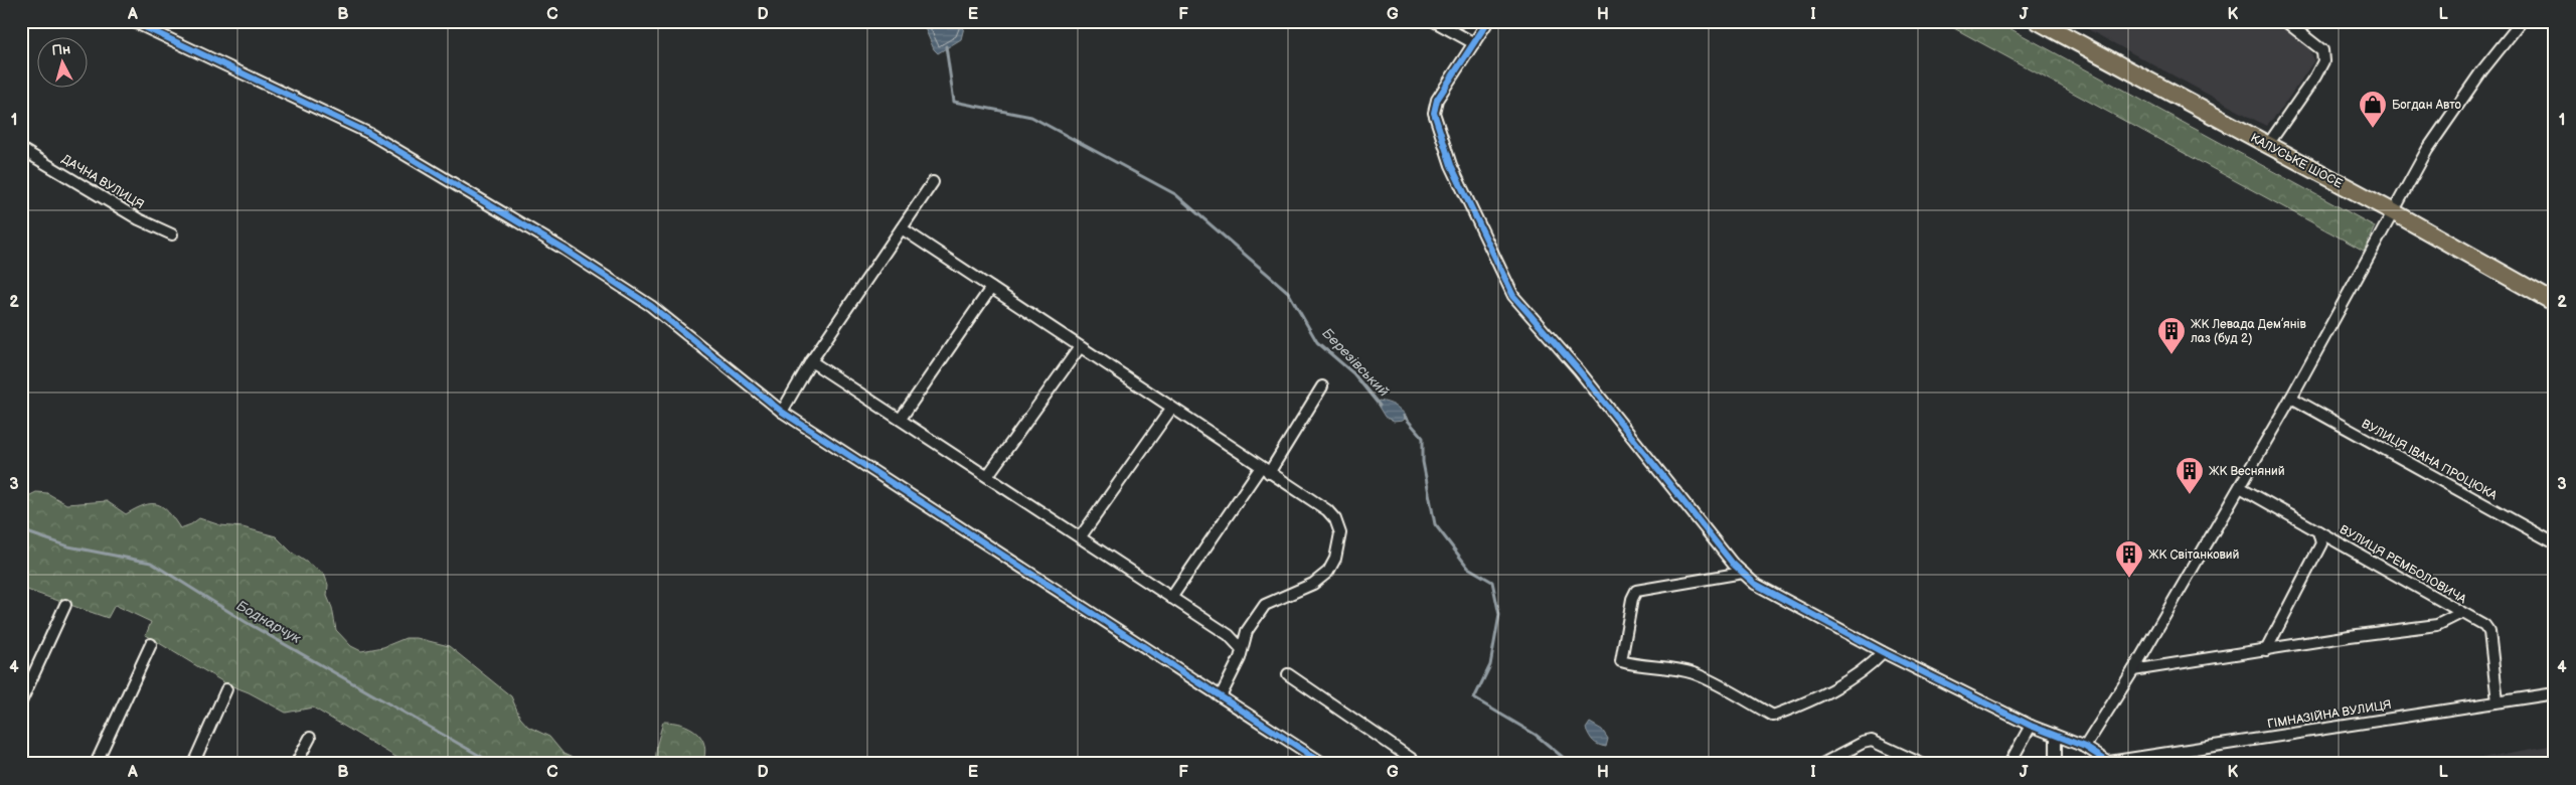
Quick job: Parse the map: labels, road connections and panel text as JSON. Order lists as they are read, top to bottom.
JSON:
{
  "streets": {
    "main road": ["КАЛУСЬКЕ ШОСЕ"],
    "street": [
      "ДАЧНА ВУЛИЦЯ",
      "ВУЛИЦЯ ІВАНА ПРОЦЮКА",
      "ВУЛИЦЯ РЕМБОЛОВИЧА",
      "ГІМНАЗІЙНА ВУЛИЦЯ"
    ]
  },
  "crossings": [
    ["ВУЛИЦЯ РЕМБОЛОВИЧА", "ГІМНАЗІЙНА ВУЛИЦЯ"]
  ],
  "water": ["Березівський", "Боднарчук"],
  "places": {
    "shop": ["Богдан Авто"],
    "building": ["ЖК Левада Дем’янів лаз (буд 2)", "ЖК Весняний", "ЖК Світанковий"]
  },
  "north": "top",
  "grid": {
    "columns": [
      "A",
      "B",
      "C",
      "D",
      "E",
      "F",
      "G",
      "H",
      "I",
      "J",
      "K",
      "L"
    ],
    "rows": [
      "1",
      "2",
      "3",
      "4"
    ]
  }
}
